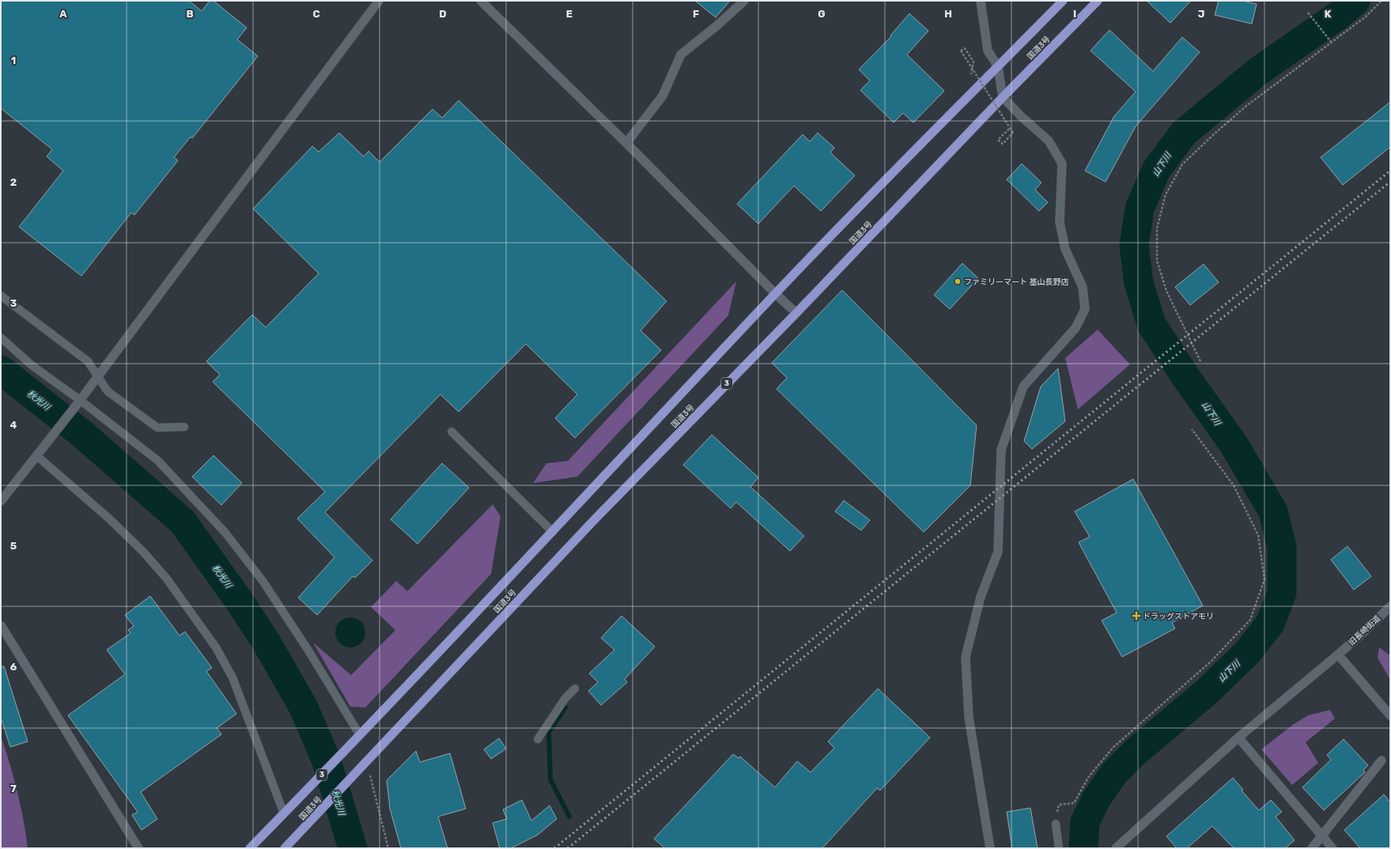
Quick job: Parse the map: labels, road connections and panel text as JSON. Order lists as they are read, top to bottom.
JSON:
{
  "streets": {
    "highway": ["国道3号", "3"],
    "street": ["旧長崎街道"]
  },
  "water": ["山下川", "秋光川"],
  "places": {
    "other": ["ファミリーマート 基山長野店"],
    "health": ["ドラッグストアモリ"]
  },
  "grid": {
    "columns": [
      "A",
      "B",
      "C",
      "D",
      "E",
      "F",
      "G",
      "H",
      "I",
      "J",
      "K"
    ],
    "rows": [
      "1",
      "2",
      "3",
      "4",
      "5",
      "6",
      "7"
    ]
  }
}
